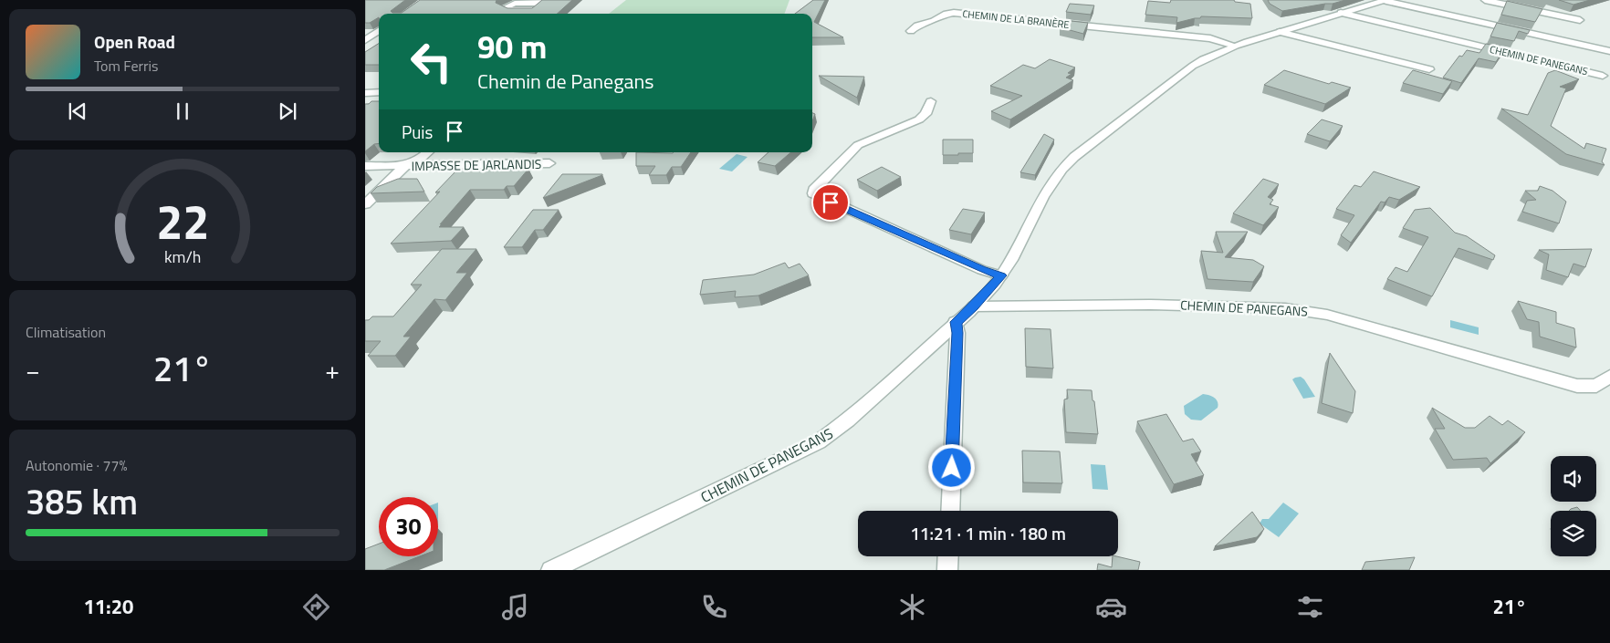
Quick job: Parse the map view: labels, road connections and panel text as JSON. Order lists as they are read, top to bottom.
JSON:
{
  "streets": {
    "street": ["CHEMIN DE LA BRANÈRE", "CHEMIN DE PANEGANS", "IMPASSE DE JARLANDIS"]
  },
  "crossings": [
    ["CHEMIN DE LA BRANÈRE", "CHEMIN DE PANEGANS"]
  ],
  "page": {
    "turn": ["90 m", "Chemin de Panegans"],
    "song": ["Open Road", "Tom Ferris"],
    "then": "Puis",
    "tile": [
      "Climatisation",
      ["Autonomie · 77%", "385 km"]
    ],
    "heat": ["−", "21°", "+"],
    "limit": "30",
    "trip": "11:21 · 1 min · 180 m",
    "tabs": ["11:20", "21°"],
    "gauge": ["22", "km/h"]
  }
}
